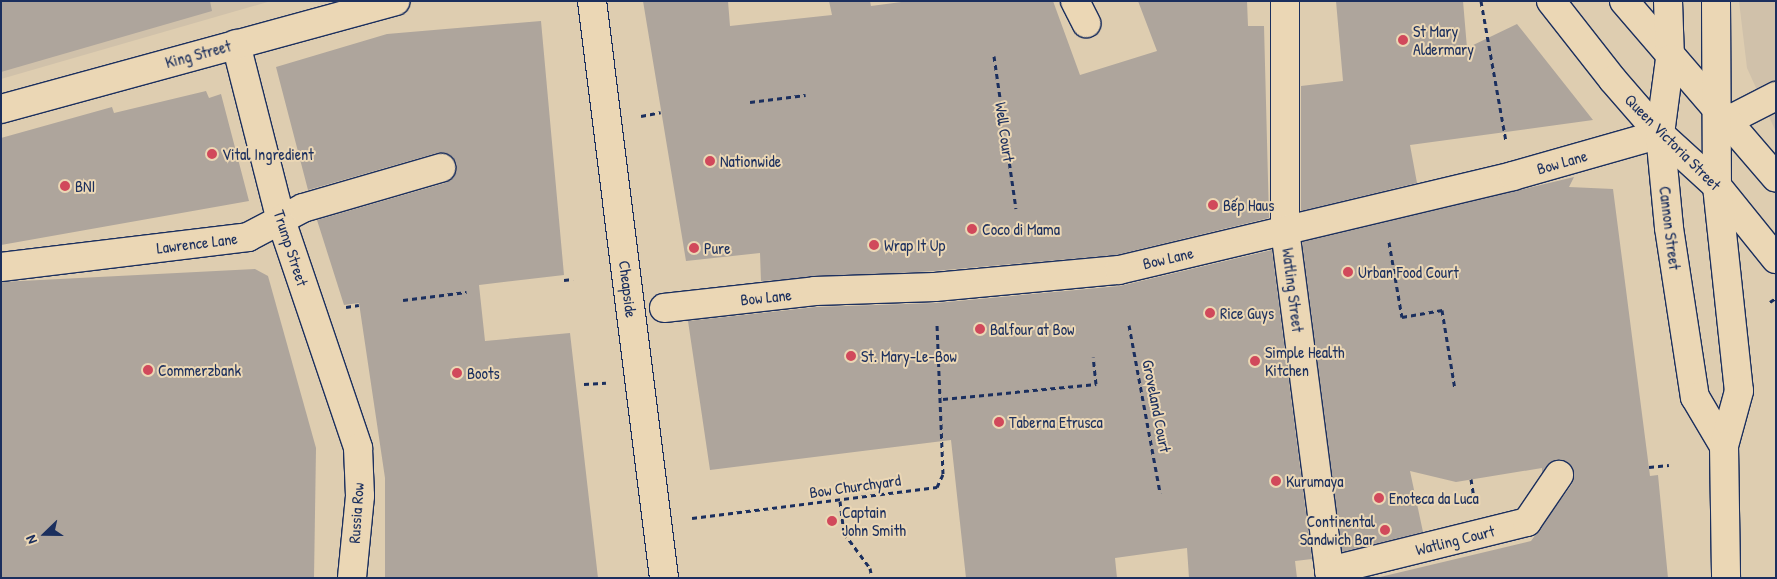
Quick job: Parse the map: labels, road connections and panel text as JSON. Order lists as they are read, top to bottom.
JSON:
{
  "streets": {
    "street": [
      "King Street",
      "Queen Victoria Street",
      "Bow Lane",
      "Cannon Street",
      "Lawrence Lane",
      "Trump Street",
      "Cheapside",
      "Watling Street",
      "Russia Row",
      "Watling Court"
    ],
    "path": ["Well Court", "Groveland Court", "Bow Churchyard"]
  },
  "crossings": [
    ["King Street", "Trump Street"],
    ["Queen Victoria Street", "Bow Lane"],
    ["Queen Victoria Street", "Cannon Street"],
    ["Bow Lane", "Cannon Street"],
    ["Bow Lane", "Watling Street"],
    ["Bow Lane", "Bow Churchyard"],
    ["Lawrence Lane", "Trump Street"],
    ["Trump Street", "Russia Row"],
    ["Watling Street", "Watling Court"]
  ],
  "places": [
    "St Mary Aldermary",
    "Vital Ingredient",
    "Nationwide",
    "BNI",
    "Bếp Haus",
    "Coco di Mama",
    "Wrap It Up",
    "Pure",
    "Urban Food Court",
    "Rice Guys",
    "Balfour at Bow",
    "St. Mary-Le-Bow",
    "Simple Health Kitchen",
    "Commerzbank",
    "Boots",
    "Taberna Etrusca",
    "Kurumaya",
    "Enoteca da Luca",
    "Captain John Smith",
    "Continental Sandwich Bar"
  ],
  "north": "left"
}
